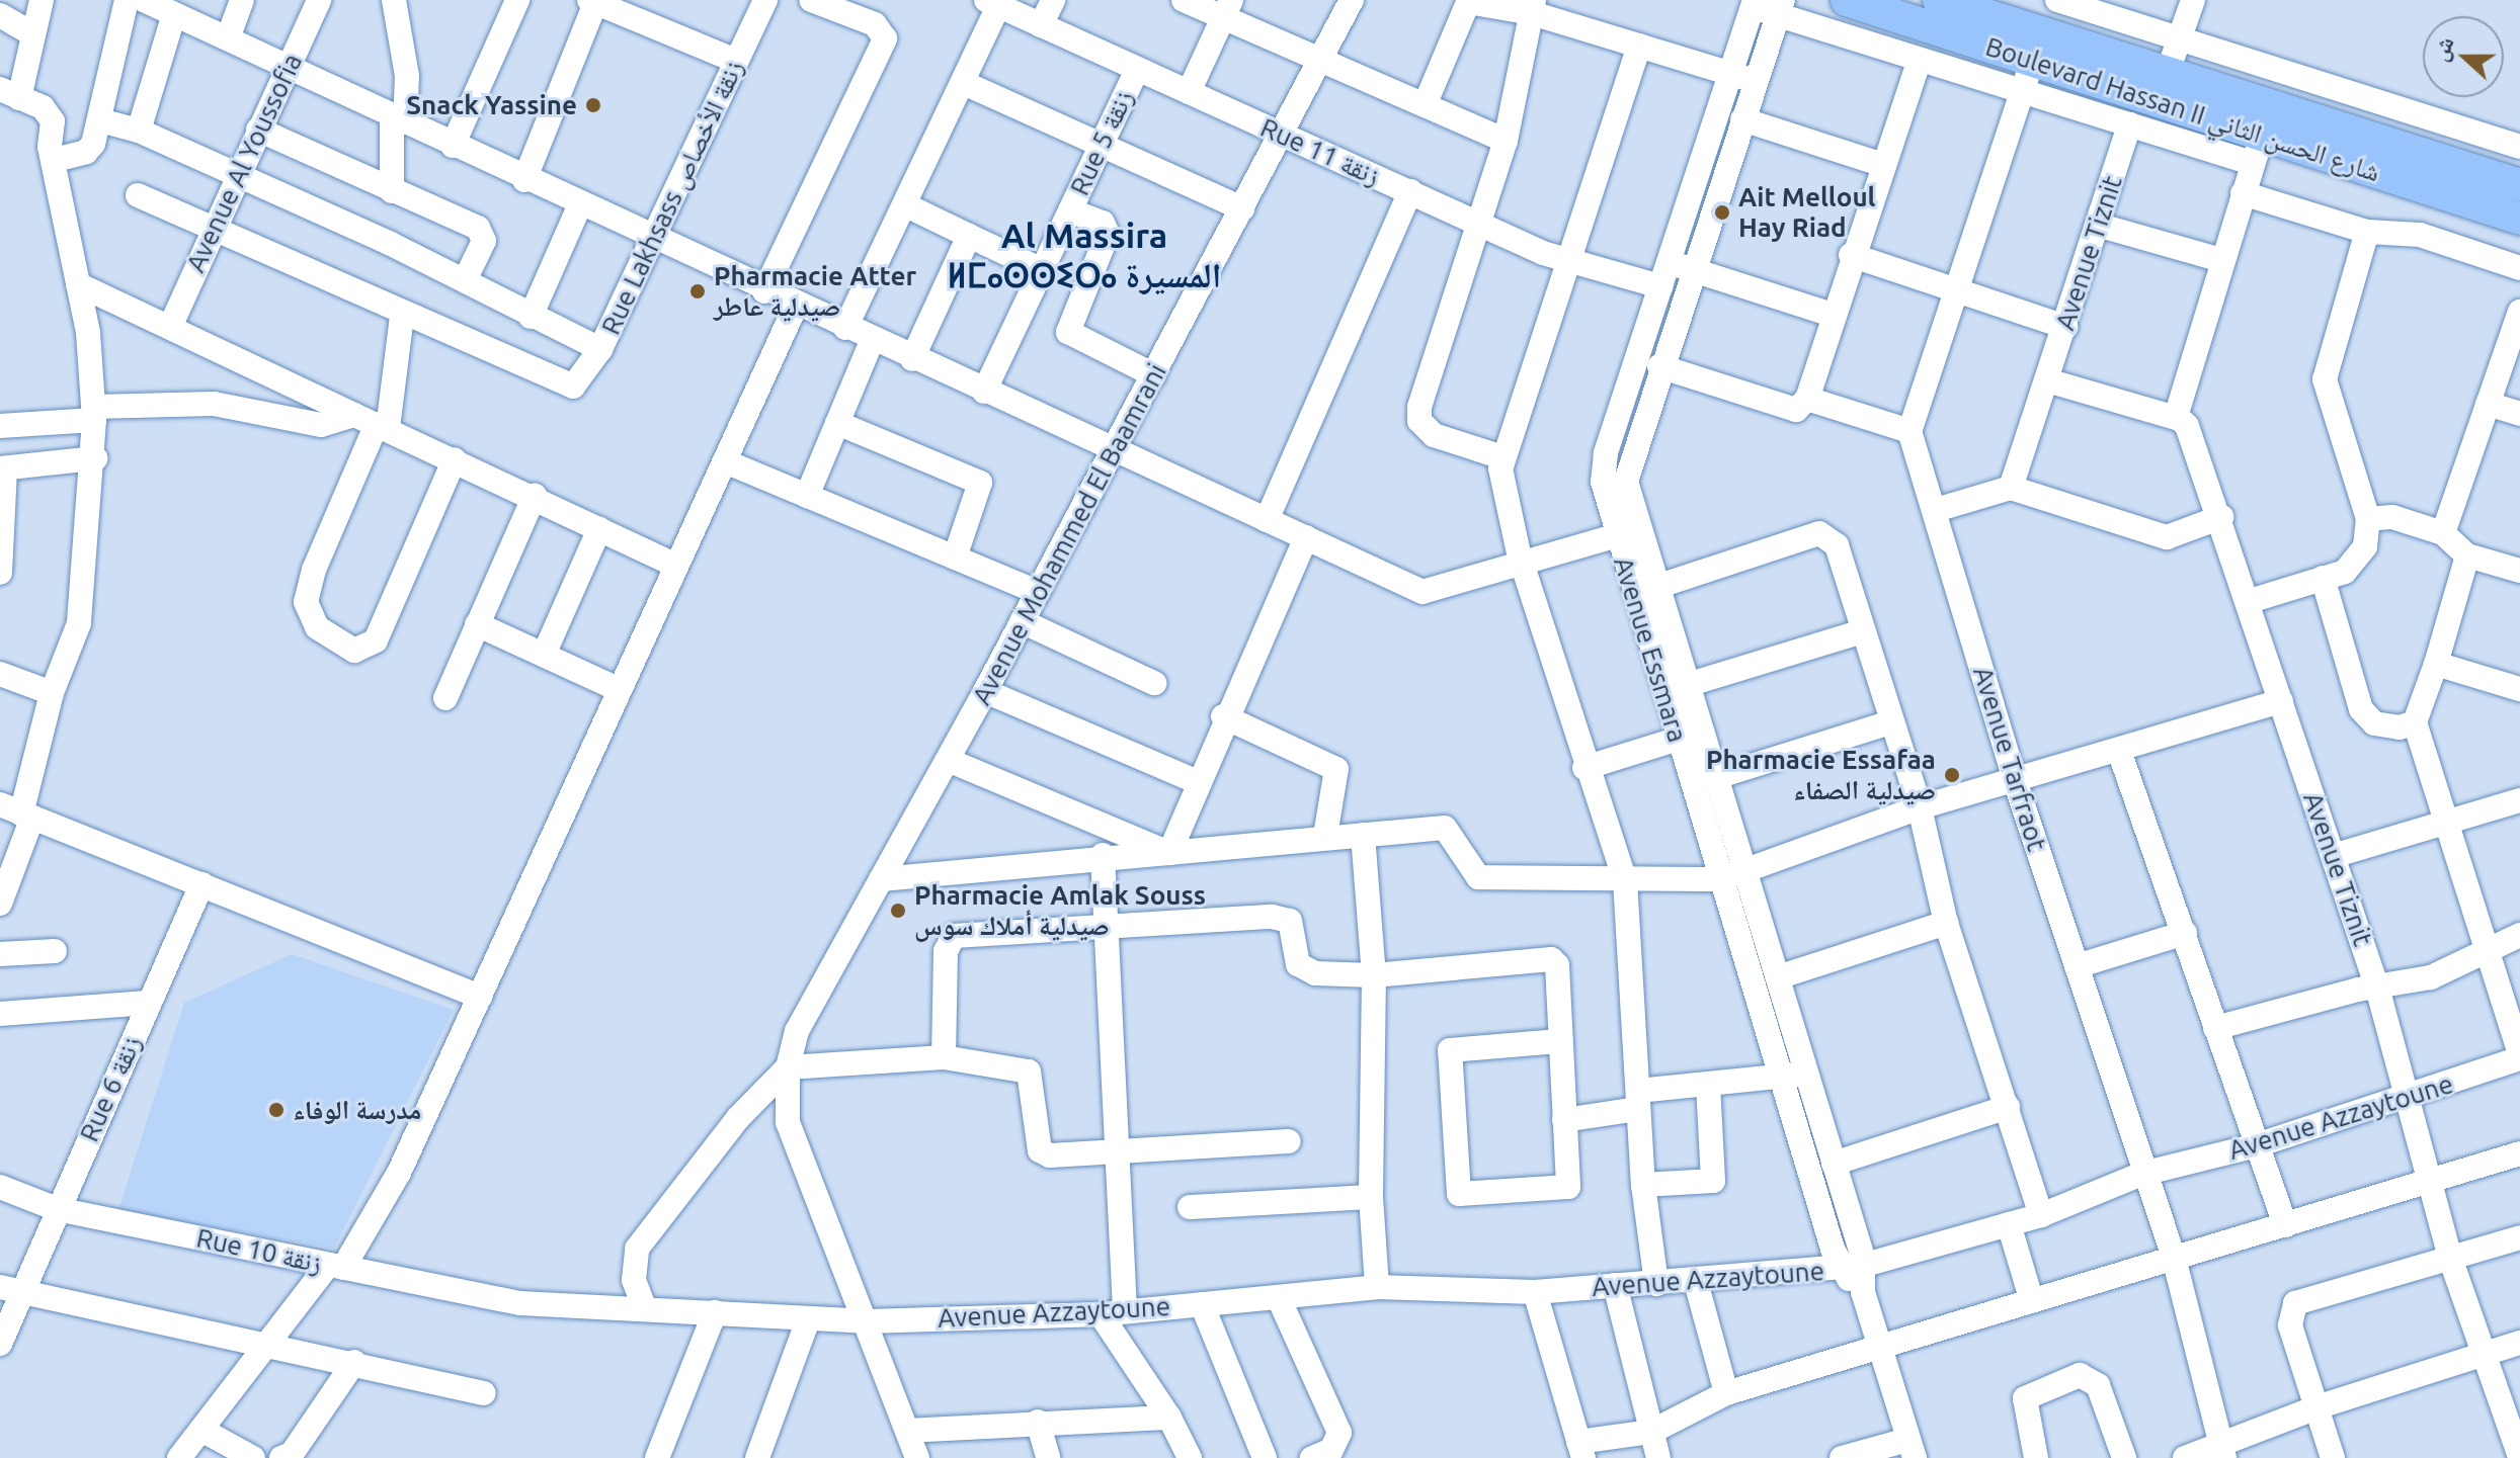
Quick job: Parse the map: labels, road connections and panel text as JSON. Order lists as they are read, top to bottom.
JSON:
{
  "streets": {
    "main road": ["Boulevard Hassan II شارع الحسن الثاني"],
    "street": [
      "Rue 5 زنقة",
      "Rue 11 زنقة",
      "Avenue Al Youssofia",
      "Rue Lakhsass زنقة الأخصاص",
      "Avenue Tiznit",
      "Avenue Mohammed El Baamrani",
      "Avenue Essmara",
      "Avenue Tarfraot",
      "Rue 6 زنقة",
      "Avenue Azzaytoune",
      "Rue 10 زنقة"
    ]
  },
  "crossings": [
    ["Rue 5 زنقة", "Rue 11 زنقة"],
    ["Rue 11 زنقة", "Avenue Mohammed El Baamrani"],
    ["Rue 11 زنقة", "Avenue Essmara"],
    ["Avenue Tiznit", "Avenue Azzaytoune"],
    ["Avenue Essmara", "Avenue Azzaytoune"],
    ["Avenue Tarfraot", "Avenue Azzaytoune"],
    ["Rue 6 زنقة", "Rue 10 زنقة"],
    ["Avenue Azzaytoune", "Rue 10 زنقة"]
  ],
  "districts": ["Al Massira ⵍⵎⴰⵙⵙⵉⵔⴰ المسيرة"],
  "places": [
    "Snack Yassine",
    "Ait Melloul Hay Riad",
    "Pharmacie Atter صيدلية عاطر",
    "Pharmacie Essafaa صيدلية الصفاء",
    "Pharmacie Amlak Souss صيدلية أملاك سوس",
    "مدرسة الوفاء"
  ],
  "north": "left"
}
